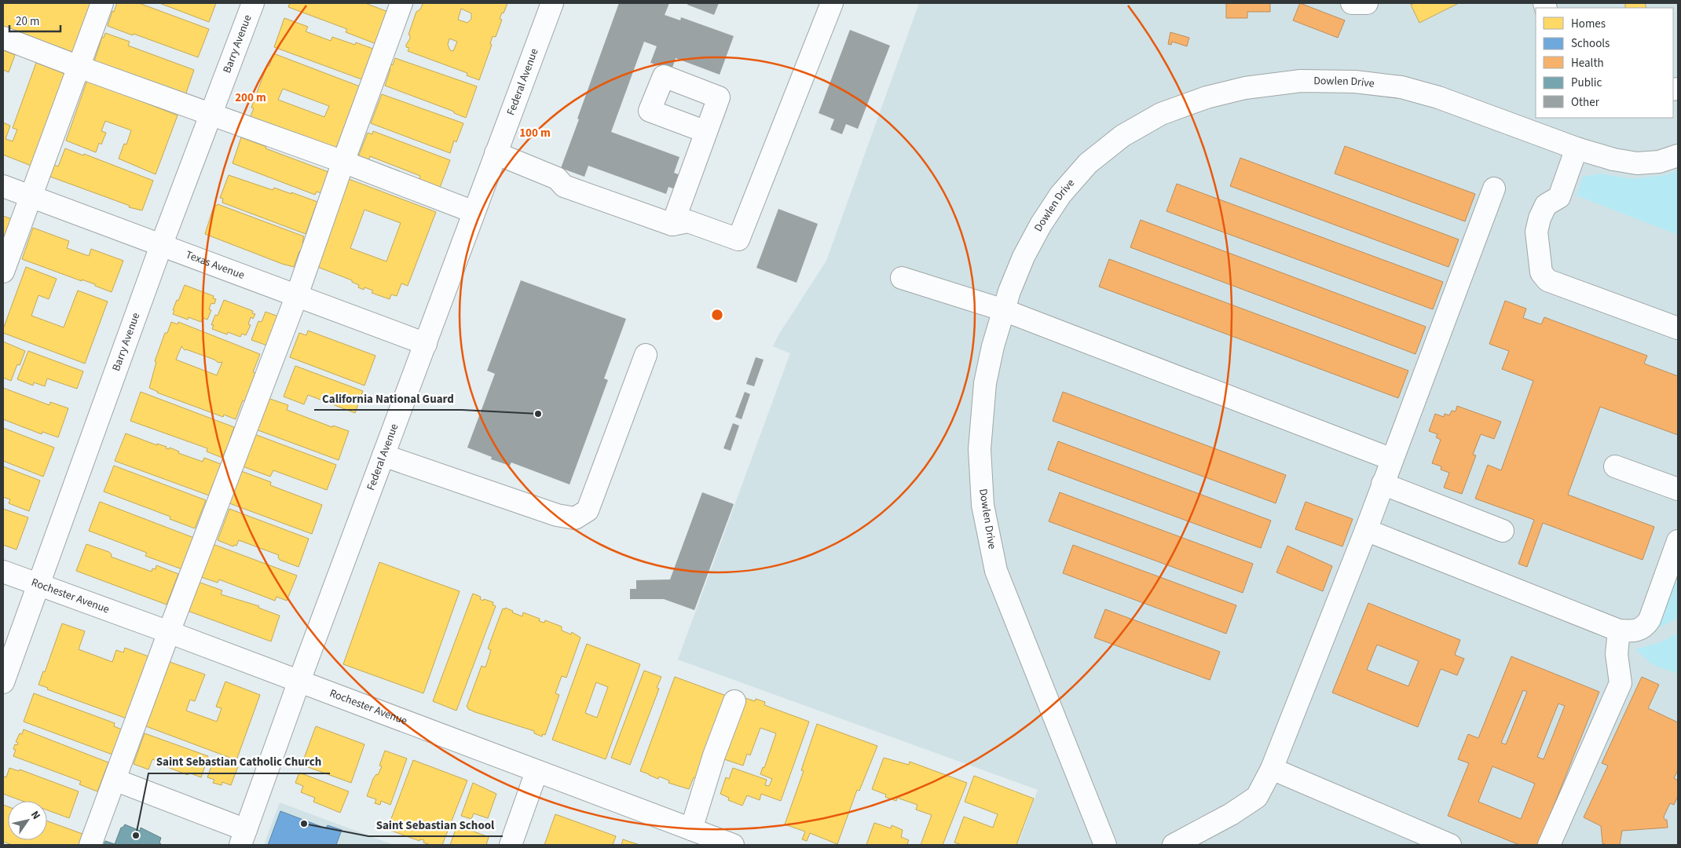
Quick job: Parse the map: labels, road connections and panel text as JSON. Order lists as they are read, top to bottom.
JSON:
{
  "streets": {
    "street": [
      "Barry Avenue",
      "Federal Avenue",
      "Dowlen Drive",
      "Texas Avenue",
      "Rochester Avenue"
    ]
  },
  "crossings": [
    ["Barry Avenue", "Texas Avenue"],
    ["Barry Avenue", "Rochester Avenue"],
    ["Federal Avenue", "Texas Avenue"],
    ["Federal Avenue", "Rochester Avenue"]
  ],
  "places": ["California National Guard", "Saint Sebastian School", "Saint Sebastian Catholic Church"],
  "legend": [
    "Homes",
    "Schools",
    "Health",
    "Public",
    "Other"
  ],
  "scale_bar": "20 m",
  "north": "top right",
  "rings": ["200 m", "100 m"]
}
